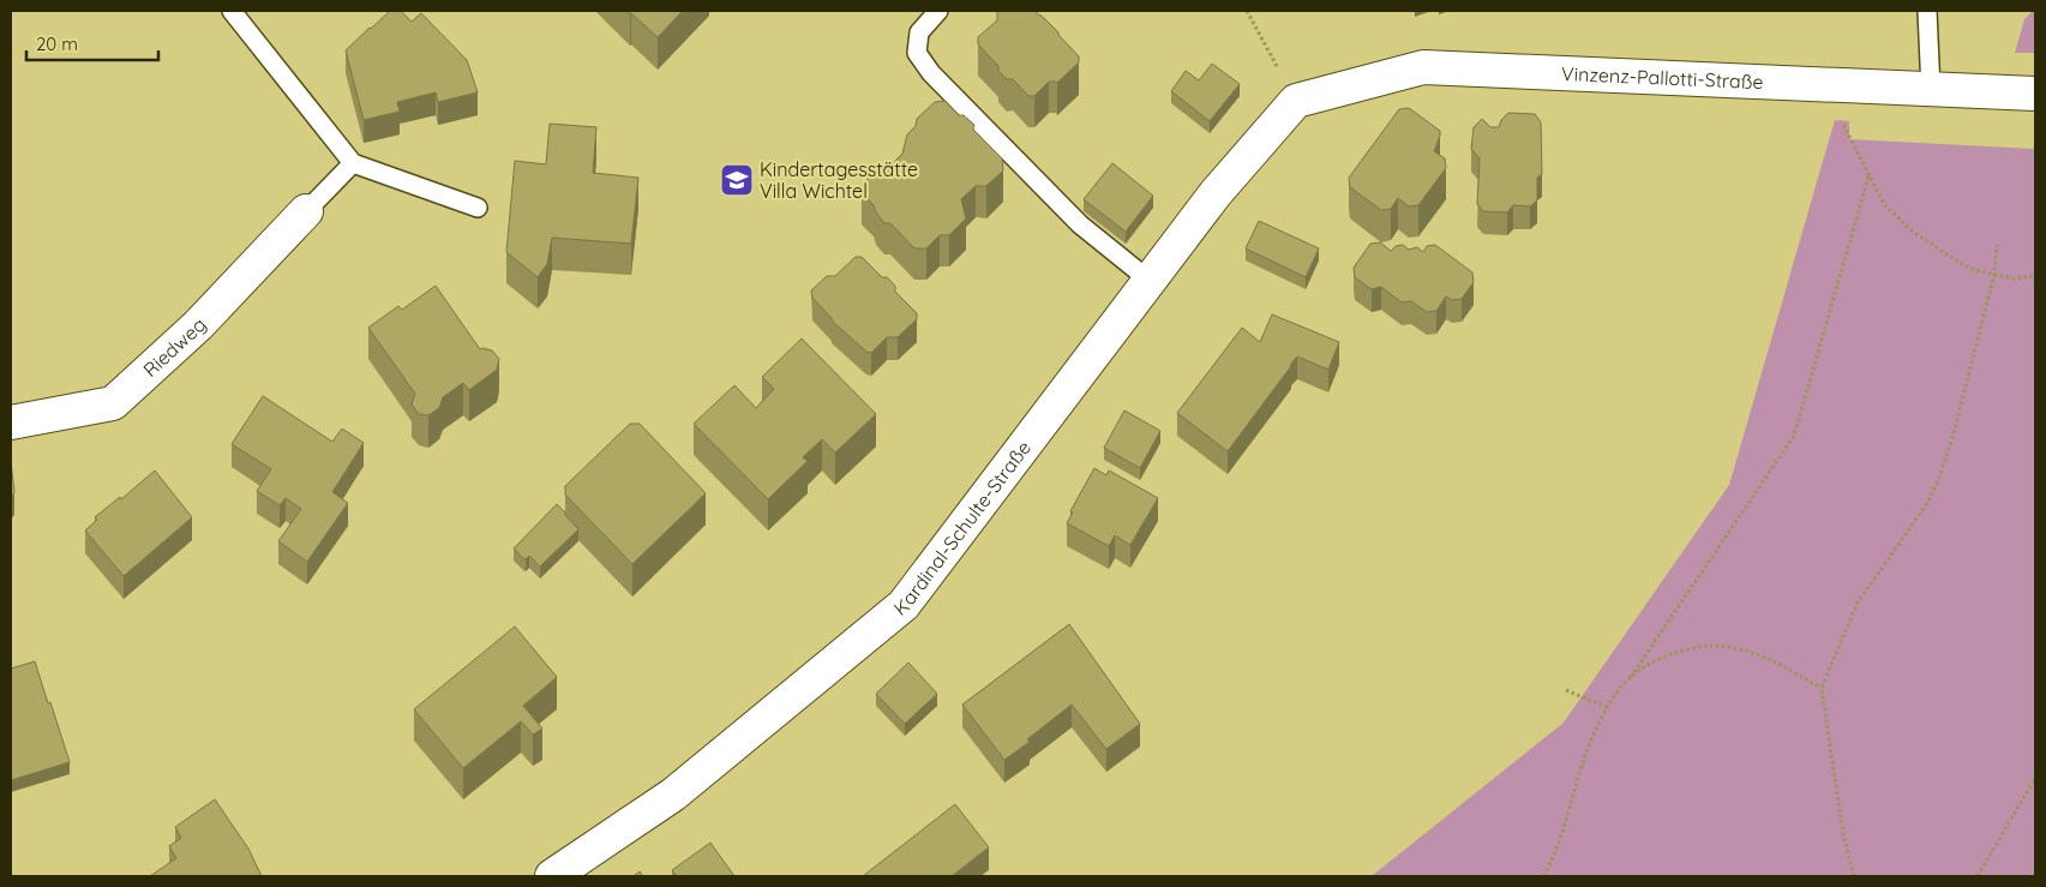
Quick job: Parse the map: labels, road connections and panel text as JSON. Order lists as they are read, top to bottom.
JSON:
{
  "streets": {
    "street": ["Vinzenz-Pallotti-Straße", "Riedweg", "Kardinal-Schulte-Straße"]
  },
  "crossings": [
    ["Vinzenz-Pallotti-Straße", "Kardinal-Schulte-Straße"]
  ],
  "places": {
    "school or university": ["Kindertagesstätte Villa Wichtel"]
  },
  "scale_bar": "20 m"
}
